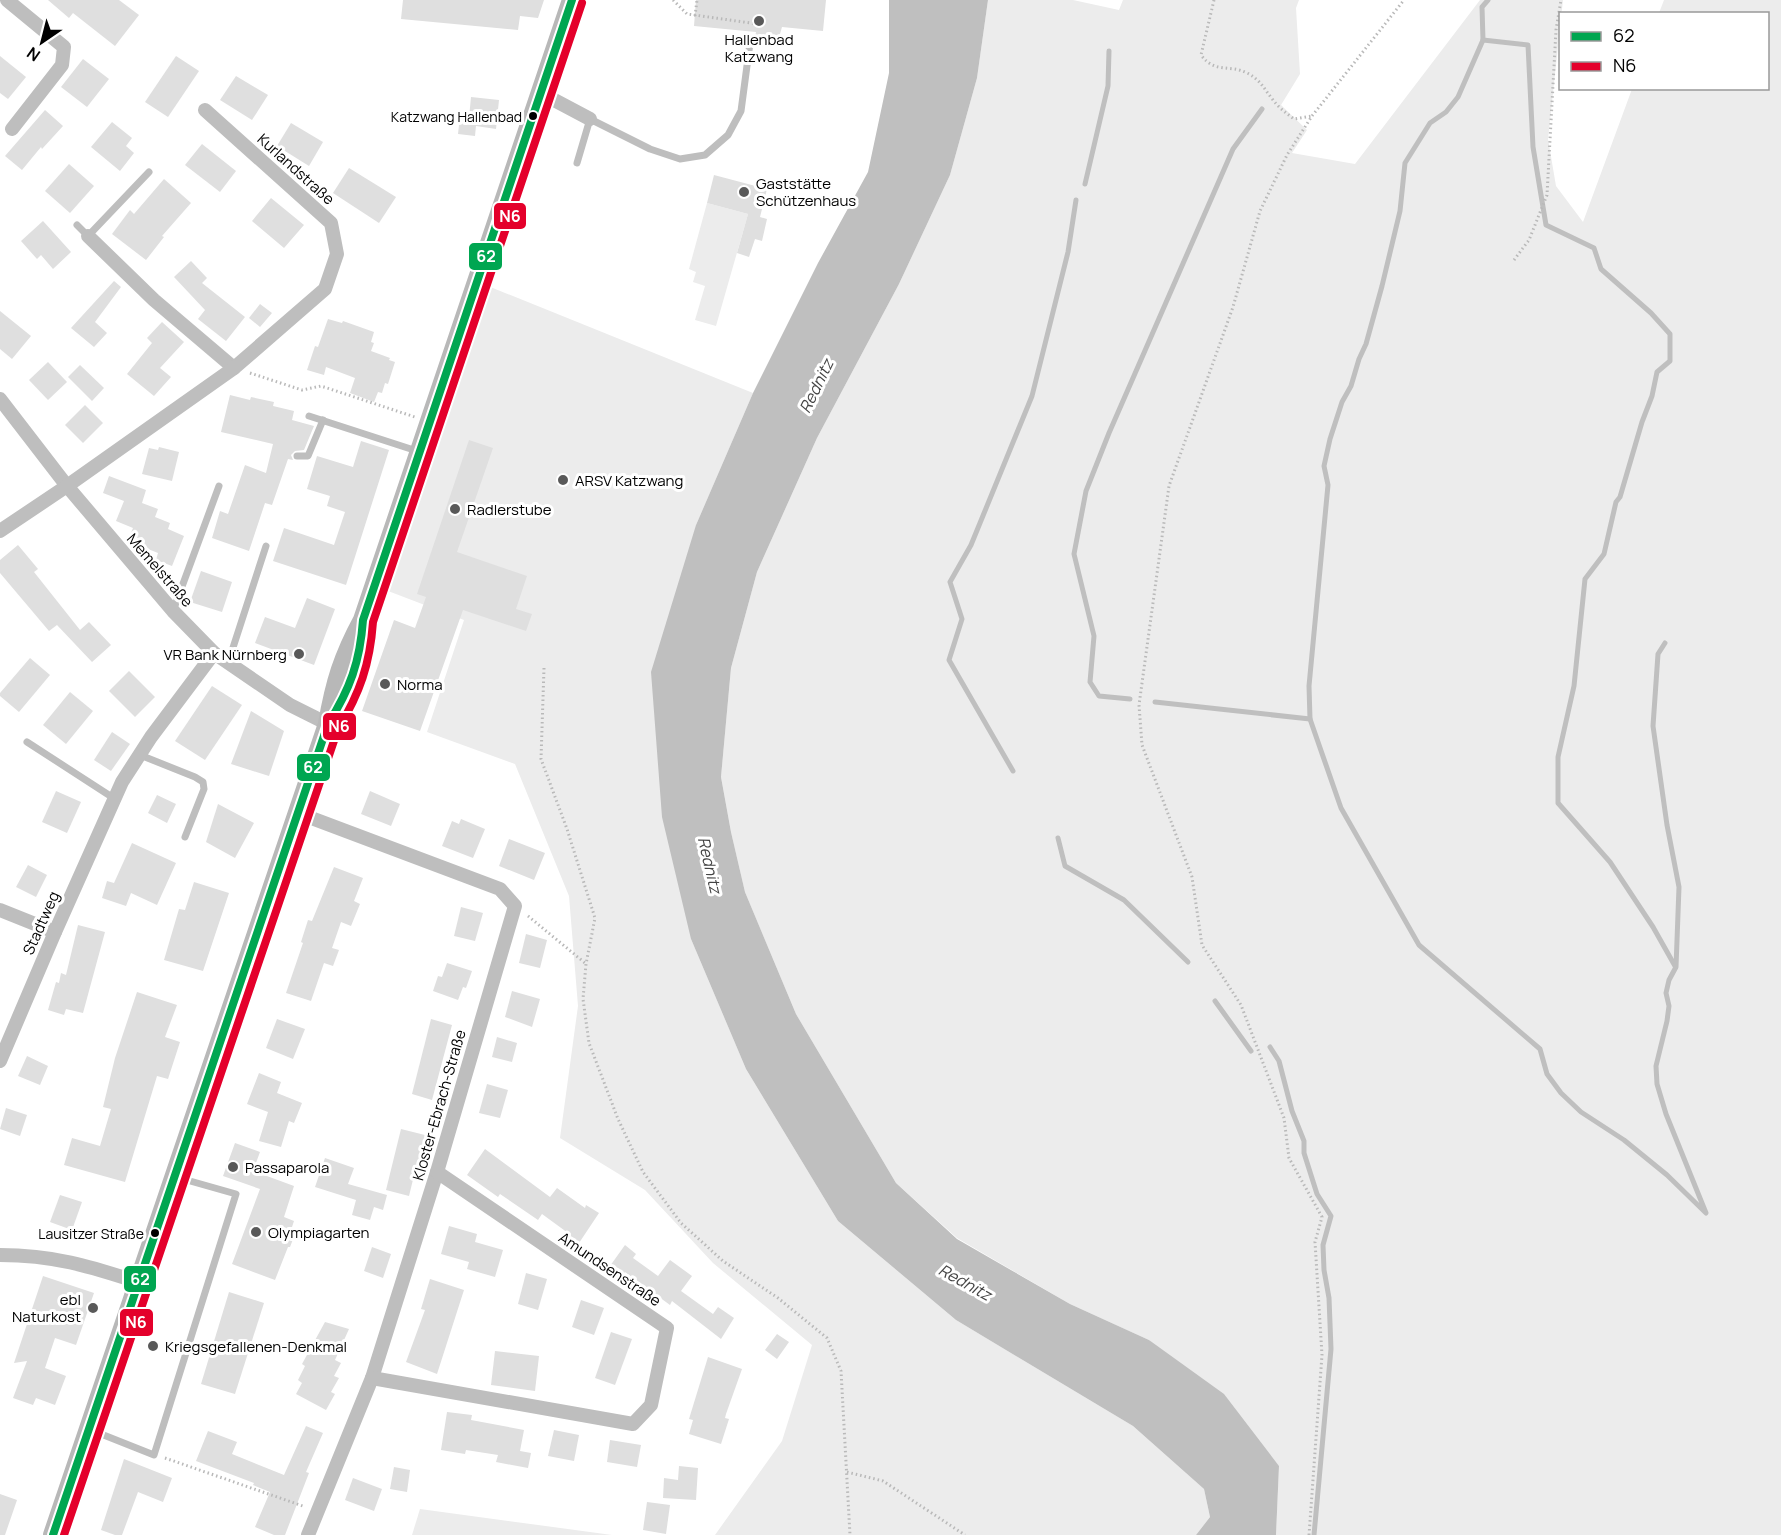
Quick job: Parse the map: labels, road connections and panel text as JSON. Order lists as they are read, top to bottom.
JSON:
{
  "streets": {
    "street": [
      "Kurlandstraße",
      "Memelstraße",
      "Stadtweg",
      "Kloster-Ebrach-Straße",
      "Amundsenstraße"
    ]
  },
  "crossings": [
    ["Kurlandstraße", "Memelstraße"],
    ["Memelstraße", "Stadtweg"],
    ["Kloster-Ebrach-Straße", "Amundsenstraße"]
  ],
  "water": ["Rednitz"],
  "places": [
    "Hallenbad Katzwang",
    "Katzwang Hallenbad",
    "Gaststätte Schützenhaus",
    "ARSV Katzwang",
    "Radlerstube",
    "VR Bank Nürnberg",
    "Norma",
    "Passaparola",
    "Olympiagarten",
    "Lausitzer Straße",
    "ebl Naturkost",
    "Kriegsgefallenen-Denkmal"
  ],
  "lines": ["transit line 62", "transit line N6"],
  "legend": ["62", "N6"],
  "north": "bottom left"
}
